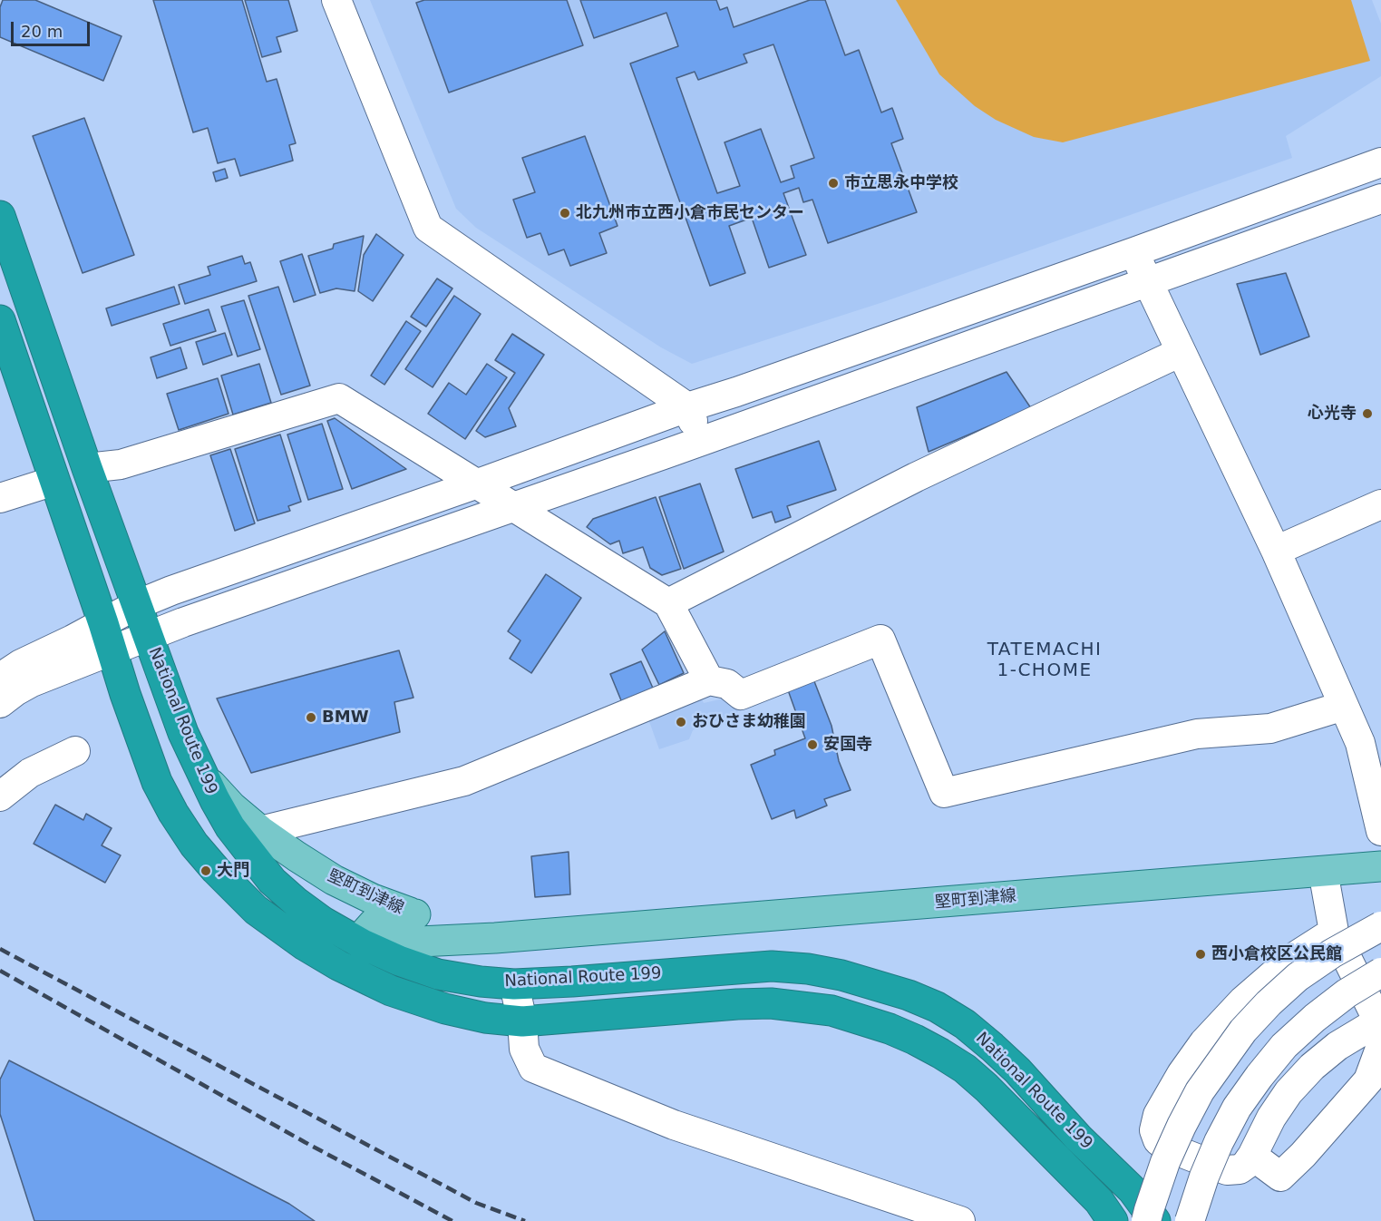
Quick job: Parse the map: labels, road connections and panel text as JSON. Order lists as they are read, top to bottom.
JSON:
{
  "streets": {
    "highway": ["National Route 199"],
    "main road": ["堅町到津線"]
  },
  "crossings": [
    ["National Route 199", "堅町到津線"]
  ],
  "districts": ["TATEMACHI 1-CHOME"],
  "places": [
    "市立思永中学校",
    "北九州市立西小倉市民センター",
    "心光寺",
    "BMW",
    "おひさま幼稚園",
    "安国寺",
    "大門",
    "西小倉校区公民館"
  ],
  "scale_bar": "20 m"
}
